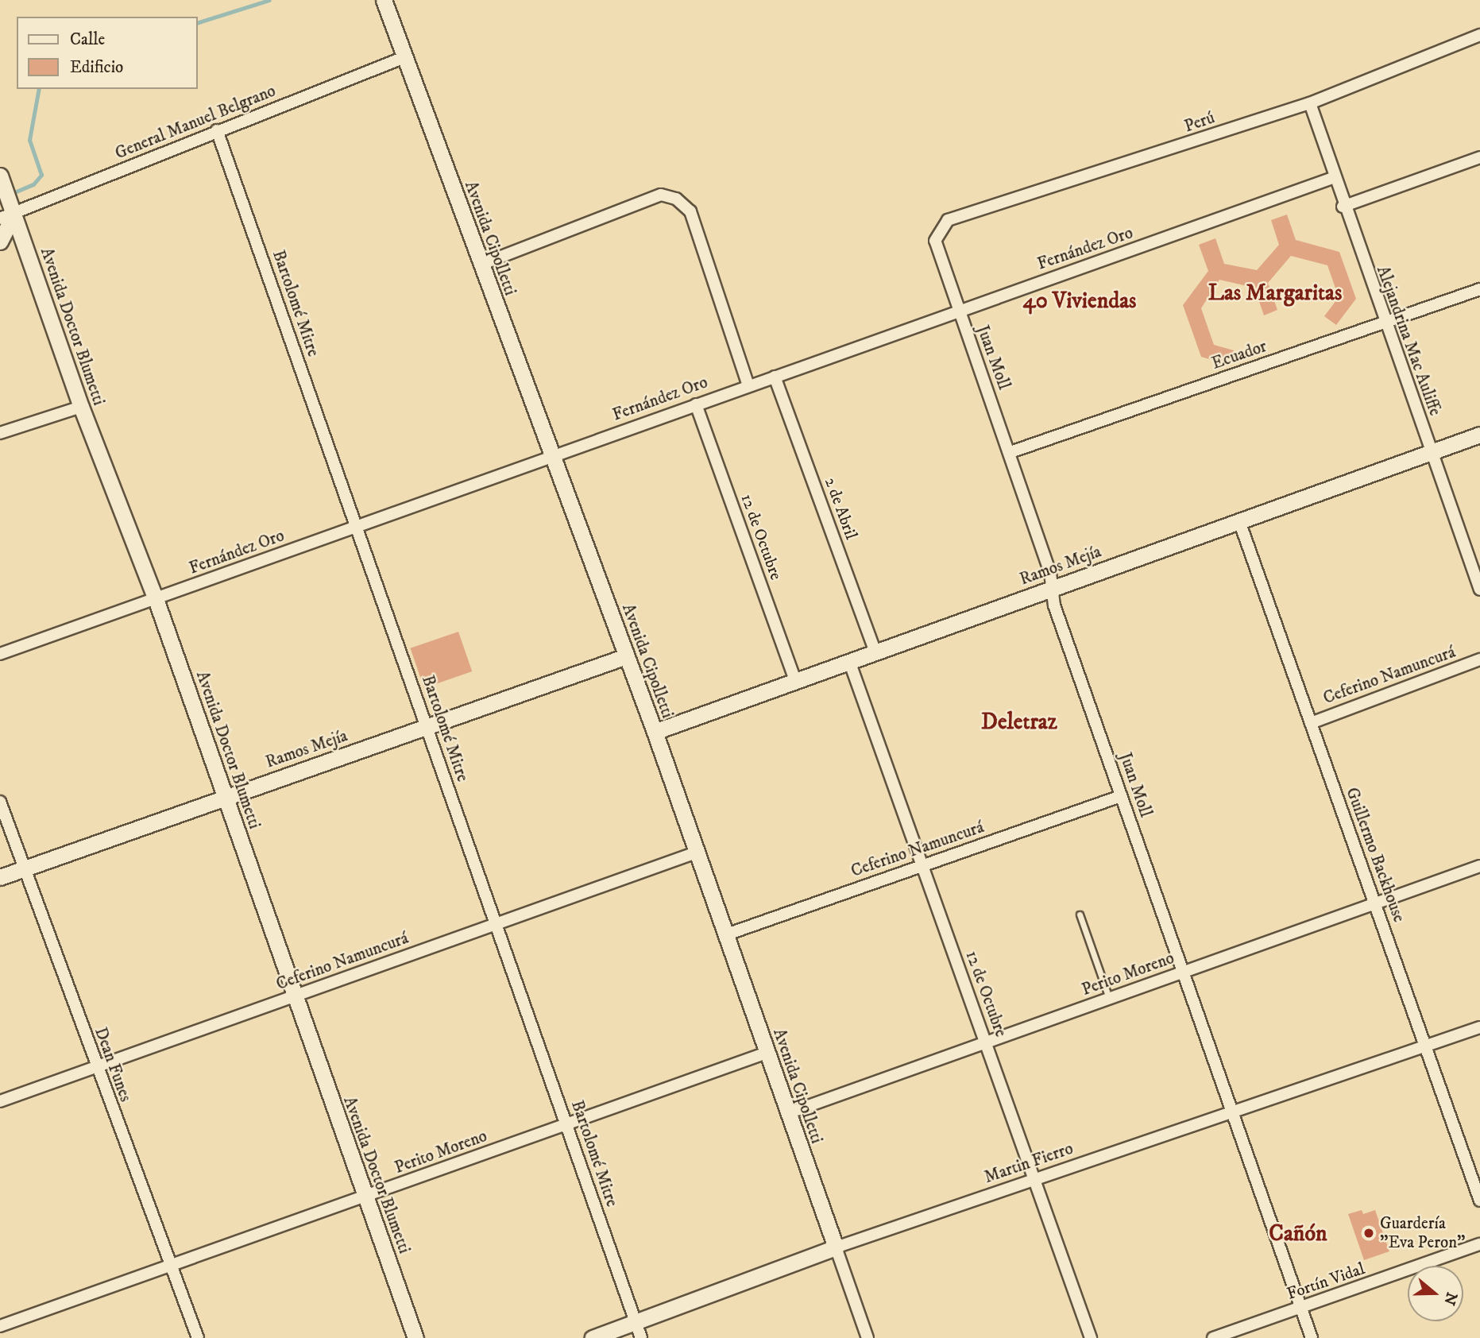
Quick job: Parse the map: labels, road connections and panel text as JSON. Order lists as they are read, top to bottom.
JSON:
{
  "streets": {
    "street": [
      "General Manuel Belgrano",
      "Perú",
      "Avenida Cipolletti",
      "Fernández Oro",
      "Bartolomé Mitre",
      "Avenida Doctor Blumetti",
      "Alejandrina Mac Auliffe",
      "Ecuador",
      "Juan Moll",
      "2 de Abril",
      "12 de Octubre",
      "Ramos Mejía",
      "Ceferino Namuncurá",
      "Guillermo Backhouse",
      "Perito Moreno",
      "Dean Funes",
      "Martin Fierro",
      "Fortín Vidal"
    ]
  },
  "crossings": [
    ["General Manuel Belgrano", "Avenida Cipolletti"],
    ["General Manuel Belgrano", "Bartolomé Mitre"],
    ["General Manuel Belgrano", "Avenida Doctor Blumetti"],
    ["Perú", "Alejandrina Mac Auliffe"],
    ["Perú", "Juan Moll"],
    ["Avenida Cipolletti", "Fernández Oro"],
    ["Avenida Cipolletti", "Ramos Mejía"],
    ["Avenida Cipolletti", "Ceferino Namuncurá"],
    ["Avenida Cipolletti", "Perito Moreno"],
    ["Avenida Cipolletti", "Martin Fierro"],
    ["Fernández Oro", "Bartolomé Mitre"],
    ["Fernández Oro", "Avenida Doctor Blumetti"],
    ["Fernández Oro", "Alejandrina Mac Auliffe"],
    ["Fernández Oro", "Juan Moll"],
    ["Fernández Oro", "2 de Abril"],
    ["Fernández Oro", "12 de Octubre"],
    ["Bartolomé Mitre", "Ramos Mejía"],
    ["Bartolomé Mitre", "Ceferino Namuncurá"],
    ["Bartolomé Mitre", "Perito Moreno"],
    ["Bartolomé Mitre", "Martin Fierro"],
    ["Avenida Doctor Blumetti", "Ramos Mejía"],
    ["Avenida Doctor Blumetti", "Ceferino Namuncurá"],
    ["Avenida Doctor Blumetti", "Perito Moreno"],
    ["Alejandrina Mac Auliffe", "Ecuador"],
    ["Alejandrina Mac Auliffe", "Ramos Mejía"],
    ["Ecuador", "Juan Moll"],
    ["Juan Moll", "Ramos Mejía"],
    ["Juan Moll", "Ceferino Namuncurá"],
    ["Juan Moll", "Perito Moreno"],
    ["Juan Moll", "Martin Fierro"],
    ["Juan Moll", "Fortín Vidal"],
    ["2 de Abril", "Ramos Mejía"],
    ["12 de Octubre", "Ramos Mejía"],
    ["12 de Octubre", "Ceferino Namuncurá"],
    ["12 de Octubre", "Perito Moreno"],
    ["12 de Octubre", "Martin Fierro"],
    ["Ramos Mejía", "Guillermo Backhouse"],
    ["Ramos Mejía", "Dean Funes"],
    ["Ceferino Namuncurá", "Guillermo Backhouse"],
    ["Ceferino Namuncurá", "Dean Funes"],
    ["Guillermo Backhouse", "Perito Moreno"],
    ["Guillermo Backhouse", "Martin Fierro"],
    ["Perito Moreno", "Dean Funes"]
  ],
  "districts": [
    "Las Margaritas",
    "40 Viviendas",
    "Deletraz",
    "Cañón"
  ],
  "places": ["Guardería \"Eva Peron\""],
  "legend": ["Calle", "Edificio"],
  "north": "right"
}
